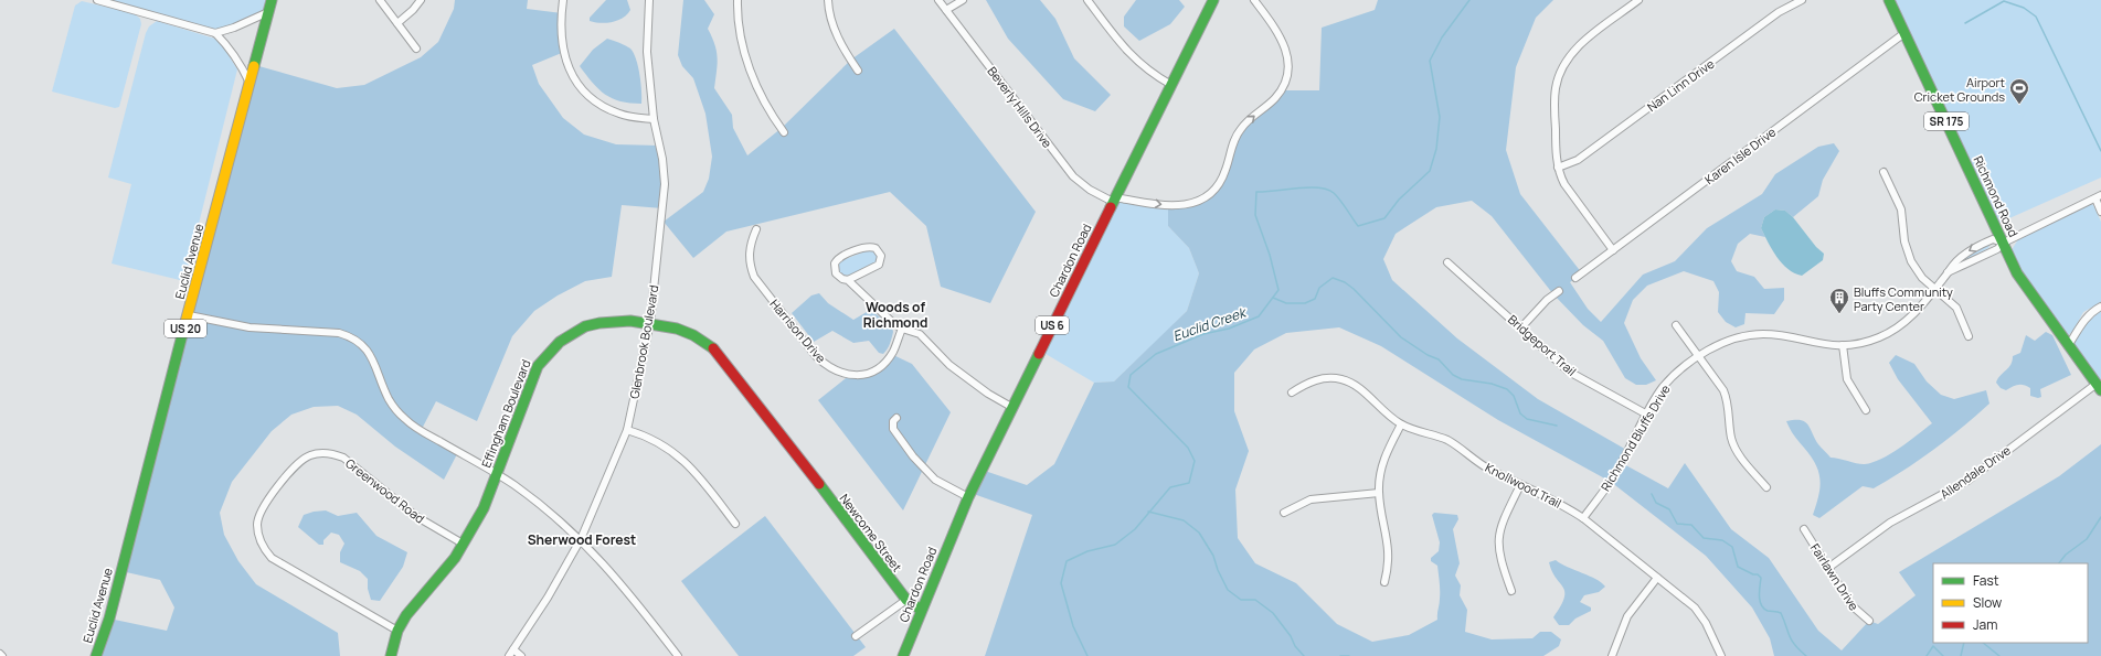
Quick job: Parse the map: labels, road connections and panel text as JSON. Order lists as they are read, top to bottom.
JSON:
{
  "streets": {
    "main road": [
      "SR 175",
      "Richmond Road",
      "Chardon Road",
      "Euclid Avenue",
      "US 6",
      "US 20",
      "Effingham Boulevard",
      "Newcome Street"
    ],
    "street": [
      "Nan Linn Drive",
      "Beverly Hills Drive",
      "Karen Isle Drive",
      "Harrison Drive",
      "Glenbrook Boulevard",
      "Bridgeport Trail",
      "Richmond Bluffs Drive",
      "Allendale Drive",
      "Knollwood Trail",
      "Greenwood Road",
      "Fairlawn Drive"
    ]
  },
  "crossings": [
    ["Beverly Hills Drive", "Chardon Road"],
    ["Karen Isle Drive", "Richmond Road"],
    ["Richmond Road", "Richmond Bluffs Drive"],
    ["Richmond Road", "Allendale Drive"],
    ["Chardon Road", "Newcome Street"],
    ["Glenbrook Boulevard", "Effingham Boulevard"],
    ["Bridgeport Trail", "Richmond Bluffs Drive"],
    ["Effingham Boulevard", "Greenwood Road"],
    ["Effingham Boulevard", "Newcome Street"],
    ["Richmond Bluffs Drive", "Knollwood Trail"],
    ["Allendale Drive", "Fairlawn Drive"]
  ],
  "districts": ["Woods of Richmond", "Sherwood Forest"],
  "water": ["Euclid Creek"],
  "places": {
    "sports": ["Airport Cricket Grounds"],
    "building": ["Bluffs Community Party Center"]
  },
  "legend": ["Fast", "Slow", "Jam"]
}
